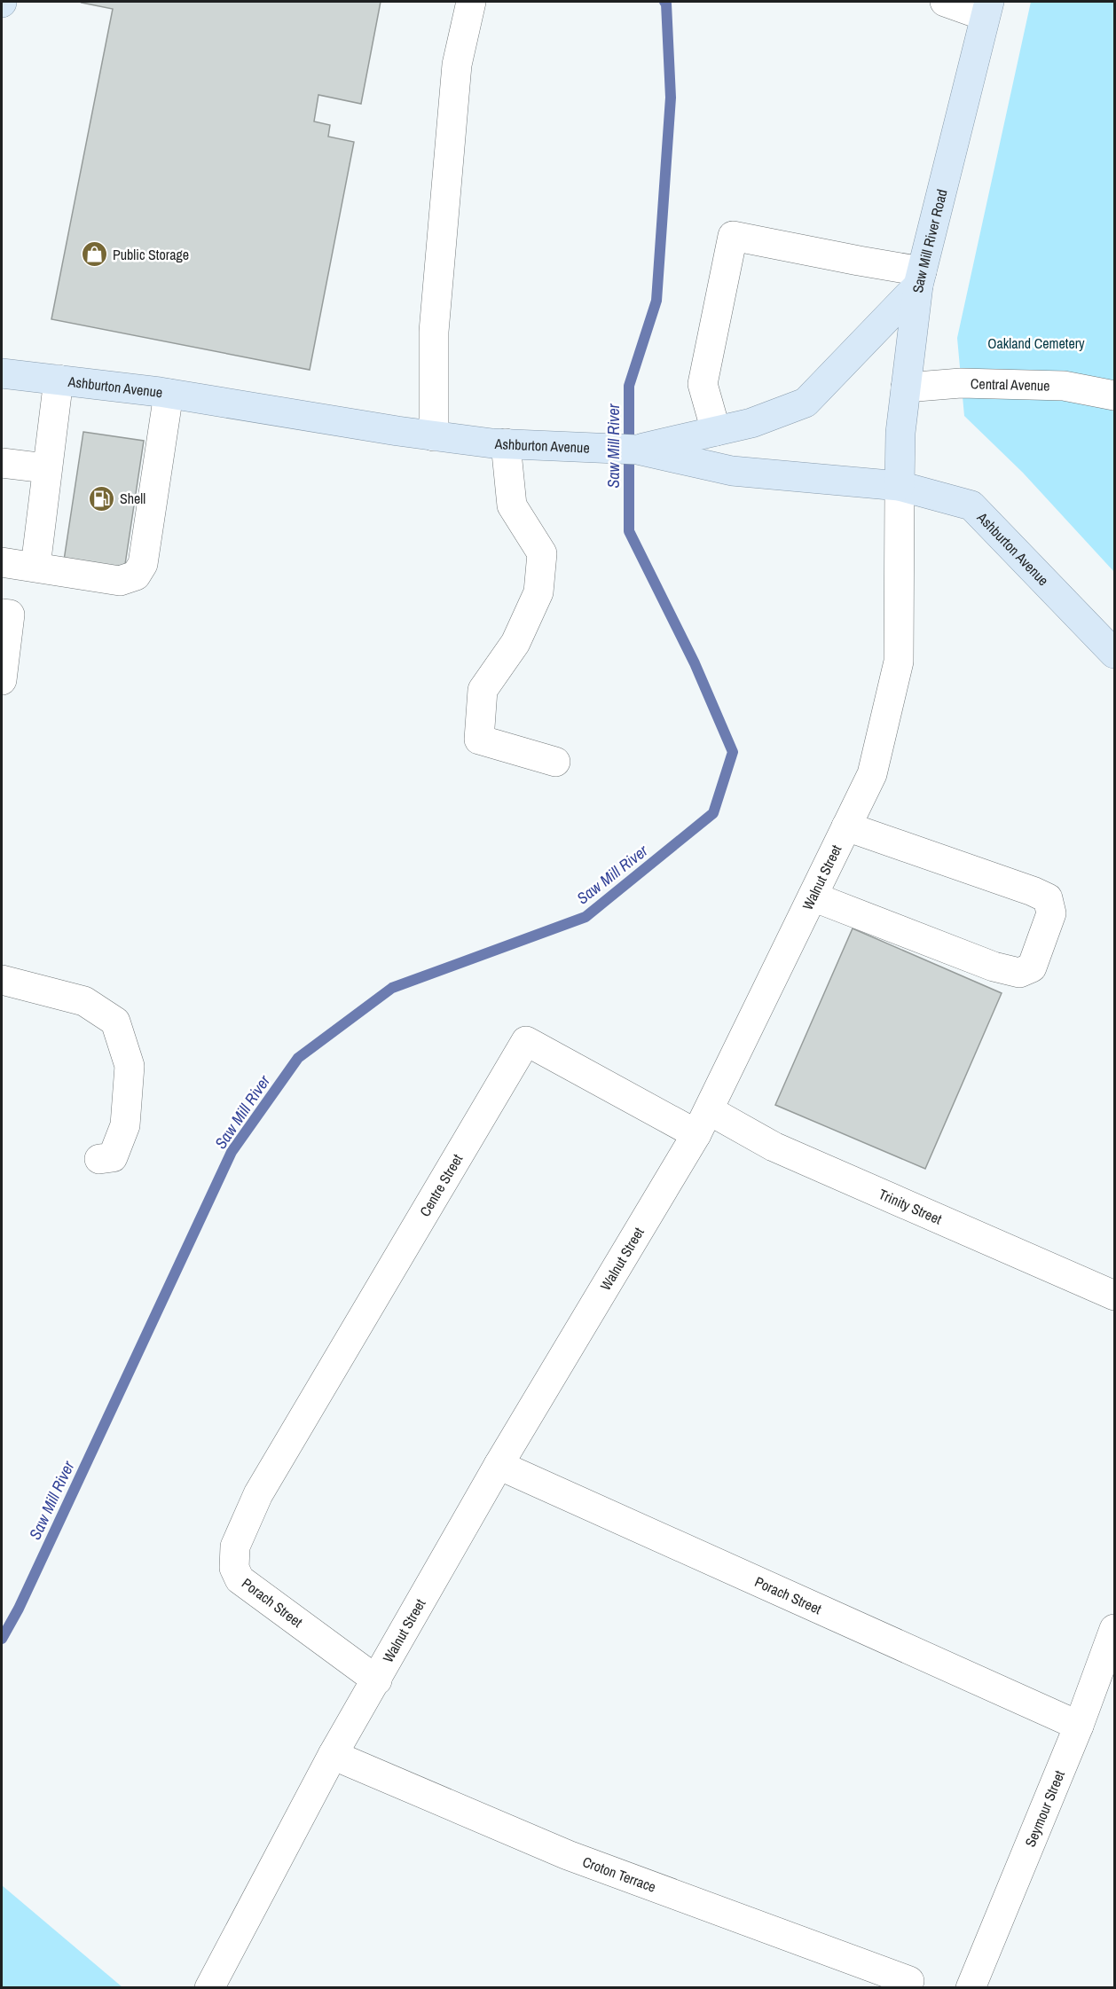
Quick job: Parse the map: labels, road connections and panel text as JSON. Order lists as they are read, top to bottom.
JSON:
{
  "streets": {
    "main road": ["Saw Mill River Road", "Ashburton Avenue"],
    "street": [
      "Central Avenue",
      "Walnut Street",
      "Centre Street",
      "Trinity Street",
      "Porach Street",
      "Seymour Street",
      "Croton Terrace"
    ]
  },
  "crossings": [
    ["Saw Mill River Road", "Central Avenue"],
    ["Saw Mill River Road", "Ashburton Avenue"],
    ["Saw Mill River Road", "Walnut Street"],
    ["Ashburton Avenue", "Walnut Street"],
    ["Walnut Street", "Centre Street"],
    ["Walnut Street", "Trinity Street"],
    ["Walnut Street", "Porach Street"],
    ["Walnut Street", "Croton Terrace"],
    ["Centre Street", "Trinity Street"],
    ["Centre Street", "Porach Street"],
    ["Porach Street", "Seymour Street"]
  ],
  "water": ["Saw Mill River"],
  "parks": ["Oakland Cemetery"],
  "places": {
    "shop": ["Public Storage"],
    "fuel station": ["Shell"]
  }
}
